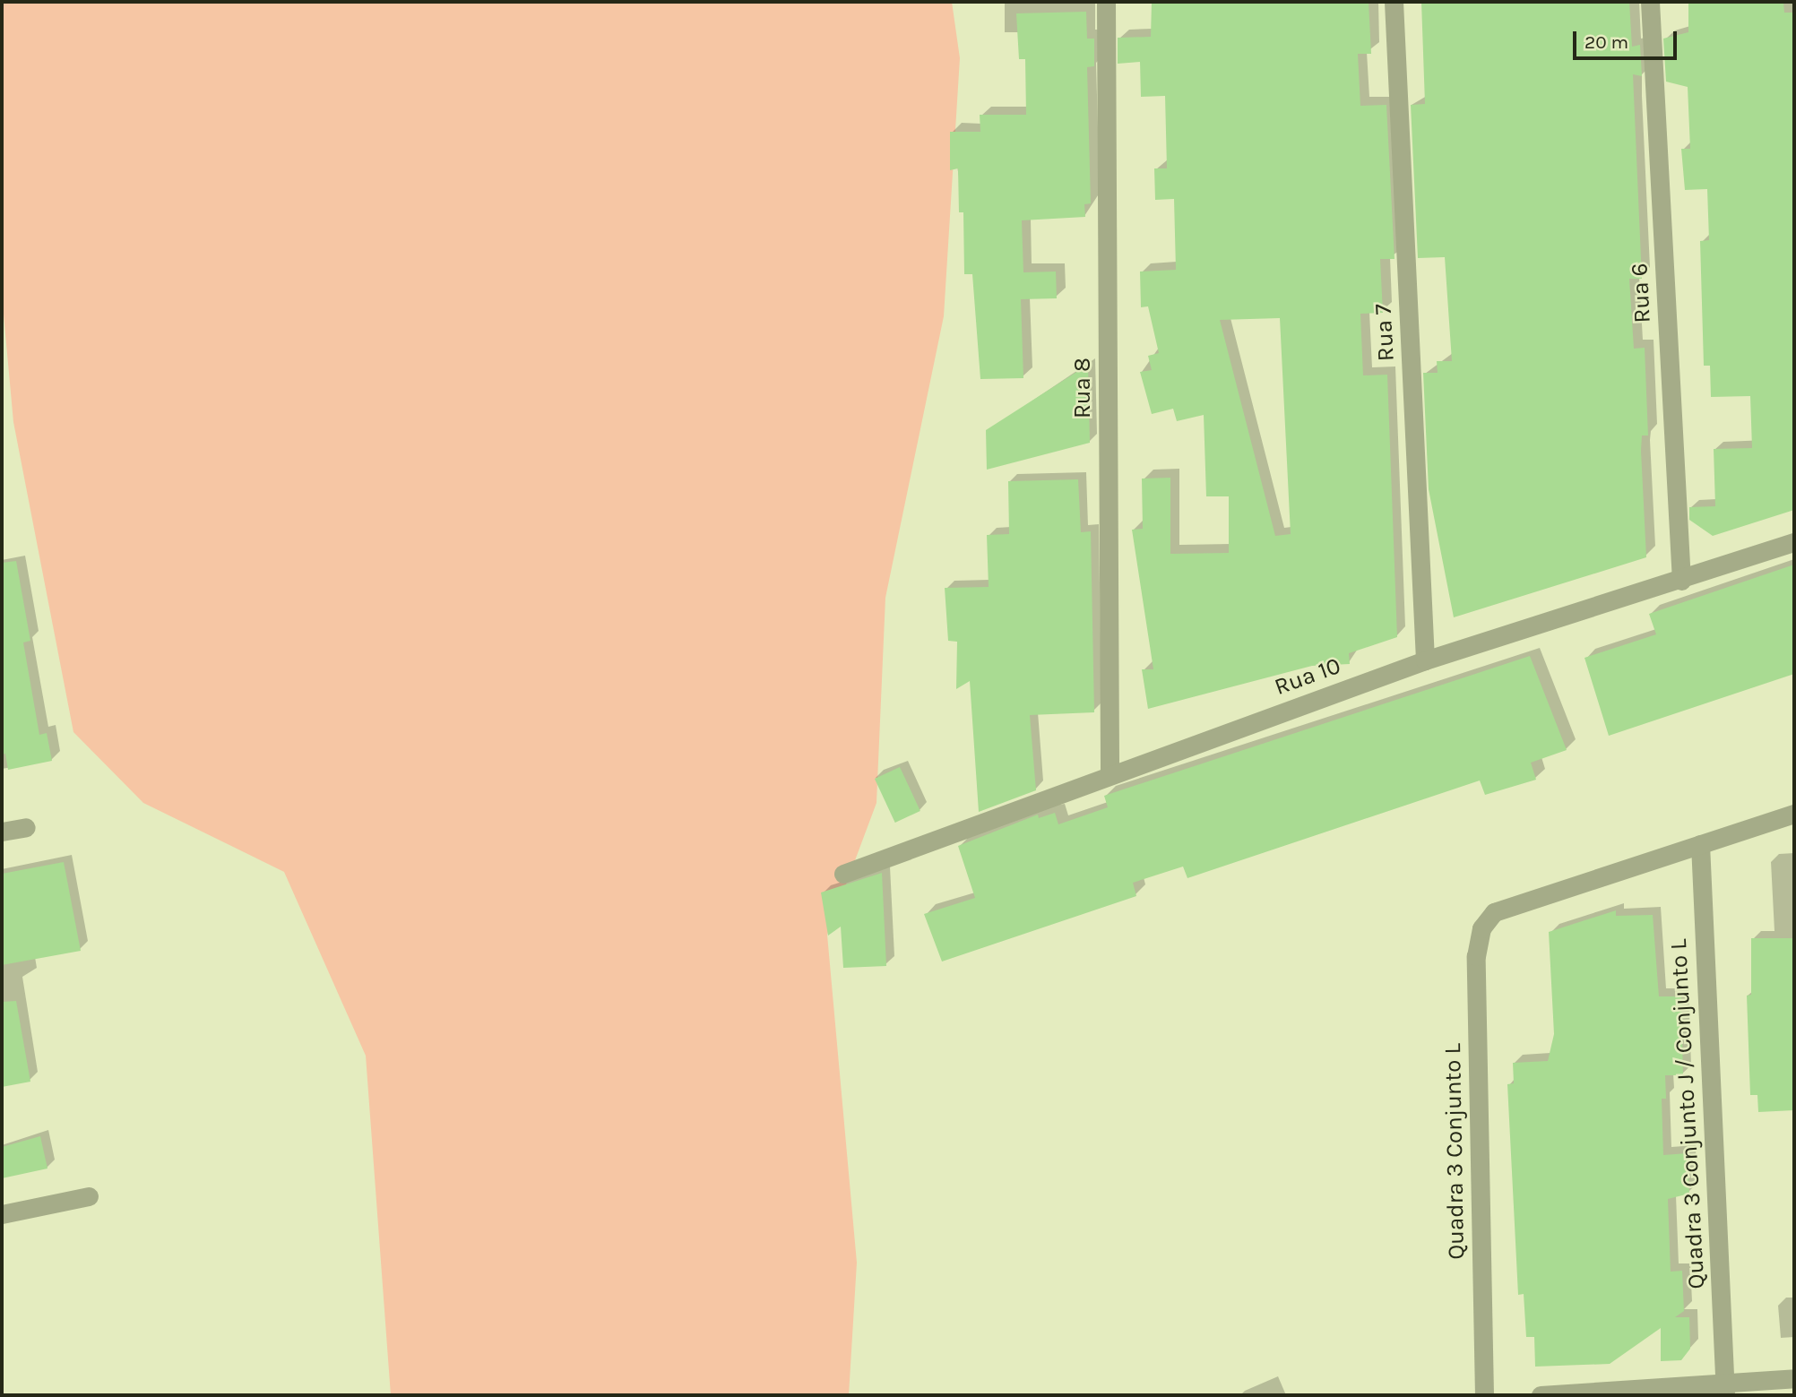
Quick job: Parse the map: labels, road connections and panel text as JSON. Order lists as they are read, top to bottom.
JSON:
{
  "streets": {
    "street": [
      "Rua 6",
      "Rua 7",
      "Rua 8",
      "Rua 10",
      "Quadra 3 Conjunto J / Conjunto L",
      "Quadra 3 Conjunto L"
    ]
  },
  "crossings": [
    ["Rua 6", "Rua 10"],
    ["Rua 7", "Rua 10"],
    ["Rua 8", "Rua 10"],
    ["Quadra 3 Conjunto J / Conjunto L", "Quadra 3 Conjunto L"]
  ],
  "scale_bar": "20 m"
}
